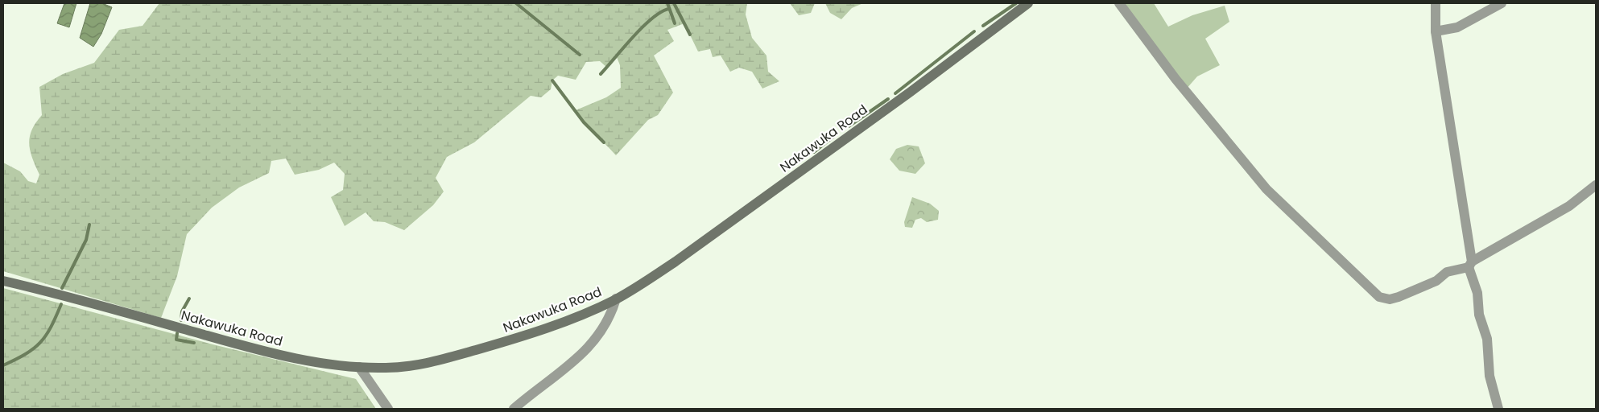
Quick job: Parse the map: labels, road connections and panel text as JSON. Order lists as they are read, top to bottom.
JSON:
{
  "streets": {
    "main road": ["Nakawuka Road"]
  }
}
